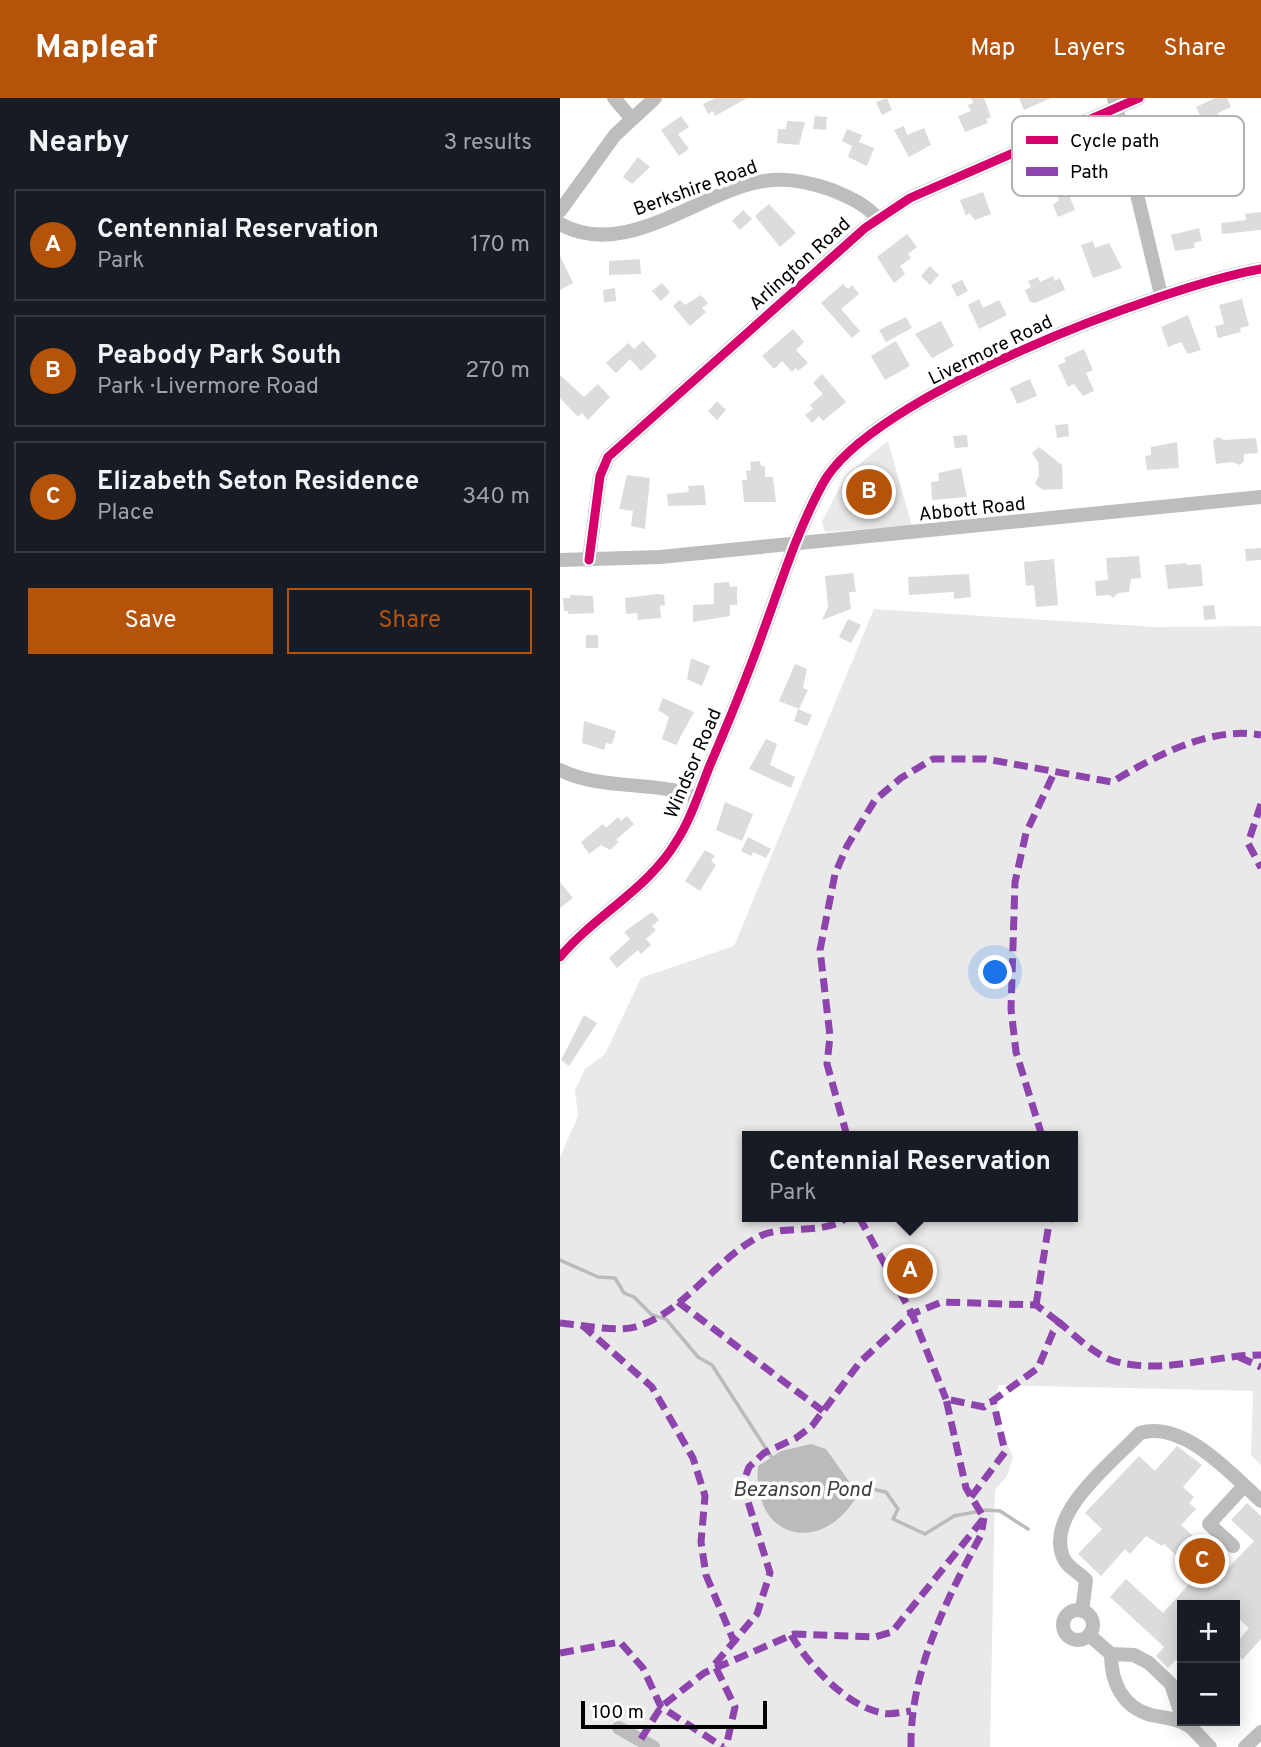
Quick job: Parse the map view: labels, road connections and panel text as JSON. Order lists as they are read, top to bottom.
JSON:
{
  "streets": {
    "street": [
      "Berkshire Road",
      "Arlington Road",
      "Livermore Road",
      "Abbott Road",
      "Windsor Road"
    ]
  },
  "crossings": [
    ["Berkshire Road", "Arlington Road"],
    ["Arlington Road", "Abbott Road"],
    ["Livermore Road", "Abbott Road"],
    ["Livermore Road", "Windsor Road"],
    ["Abbott Road", "Windsor Road"]
  ],
  "water": ["Bezanson Pond"],
  "legend": ["Cycle path", "Path"],
  "scale_bar": "100 m",
  "page": {
    "header": "Mapleaf",
    "nav": ["Map", "Layers", "Share"],
    "heading": ["Nearby", "3 results"],
    "list": [
      {
        "mark": "A",
        "name": "Centennial Reservation",
        "note": "Park",
        "value": "170 m"
      },
      {
        "mark": "B",
        "name": "Peabody Park South",
        "note": "Park · Livermore Road",
        "value": "270 m"
      },
      {
        "mark": "C",
        "name": "Elizabeth Seton Residence",
        "note": "Place",
        "value": "340 m"
      }
    ],
    "pins": ["B", "A", "C"],
    "buttons": ["Save", "Share"],
    "popup": ["Centennial Reservation", "Park"],
    "map_buttons": ["+", "−"],
    "scale": "100 m"
  }
}
